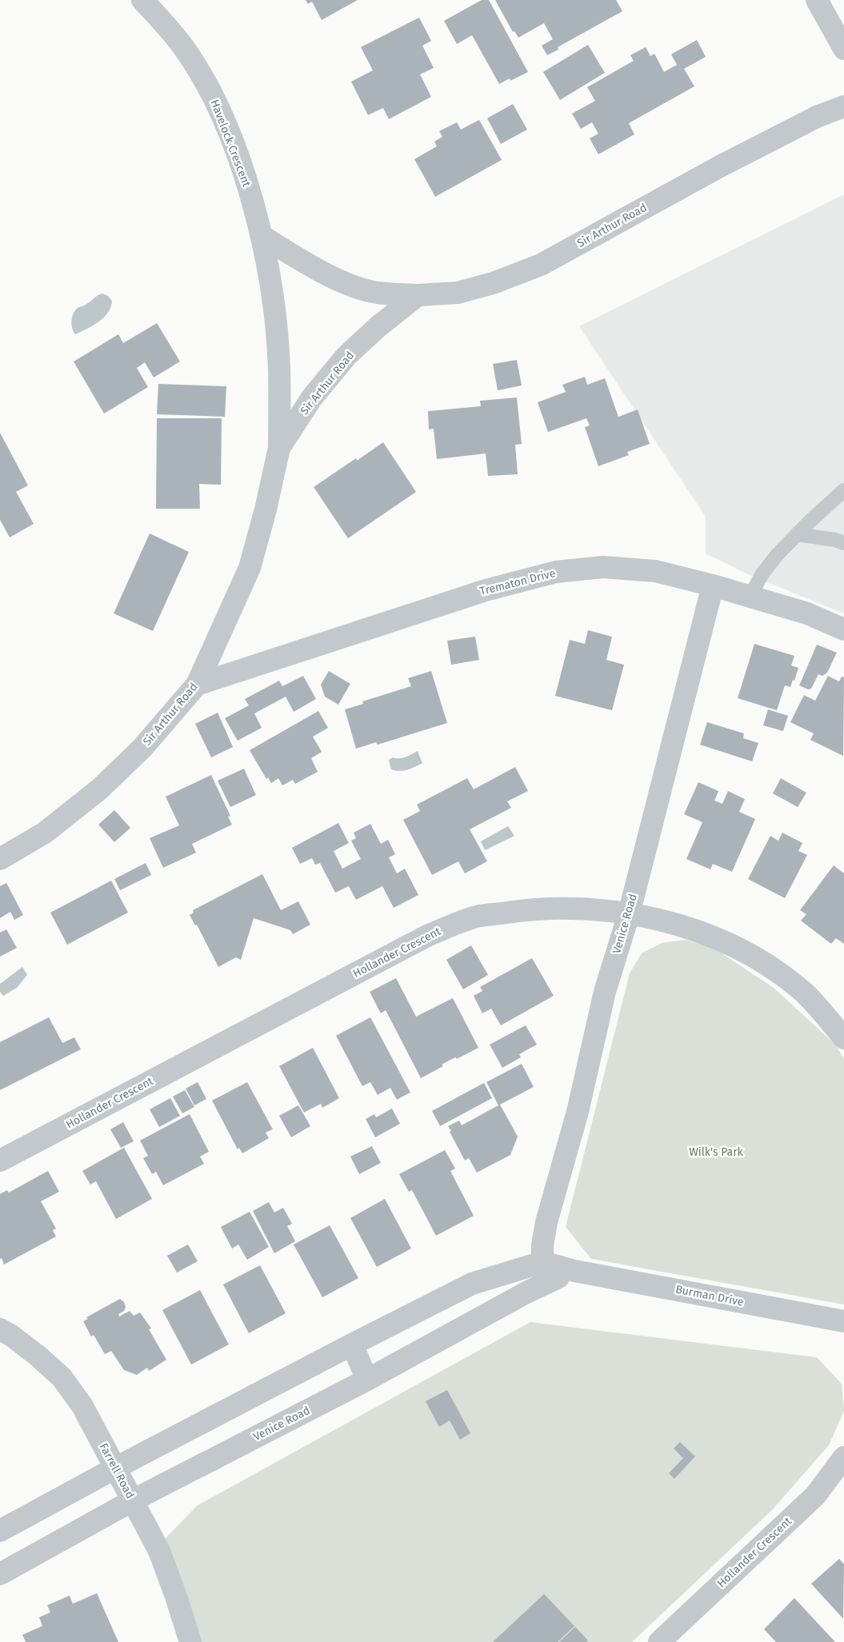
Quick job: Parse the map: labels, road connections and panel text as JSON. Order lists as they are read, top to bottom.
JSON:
{
  "streets": {
    "street": [
      "Havelock Crescent",
      "Sir Arthur Road",
      "Trematon Drive",
      "Venice Road",
      "Hollander Crescent",
      "Burman Drive",
      "Farrell Road"
    ]
  },
  "crossings": [
    ["Havelock Crescent", "Sir Arthur Road"],
    ["Sir Arthur Road", "Trematon Drive"],
    ["Trematon Drive", "Venice Road"],
    ["Venice Road", "Hollander Crescent"],
    ["Venice Road", "Burman Drive"],
    ["Venice Road", "Farrell Road"]
  ],
  "parks": ["Wilk's Park"]
}
